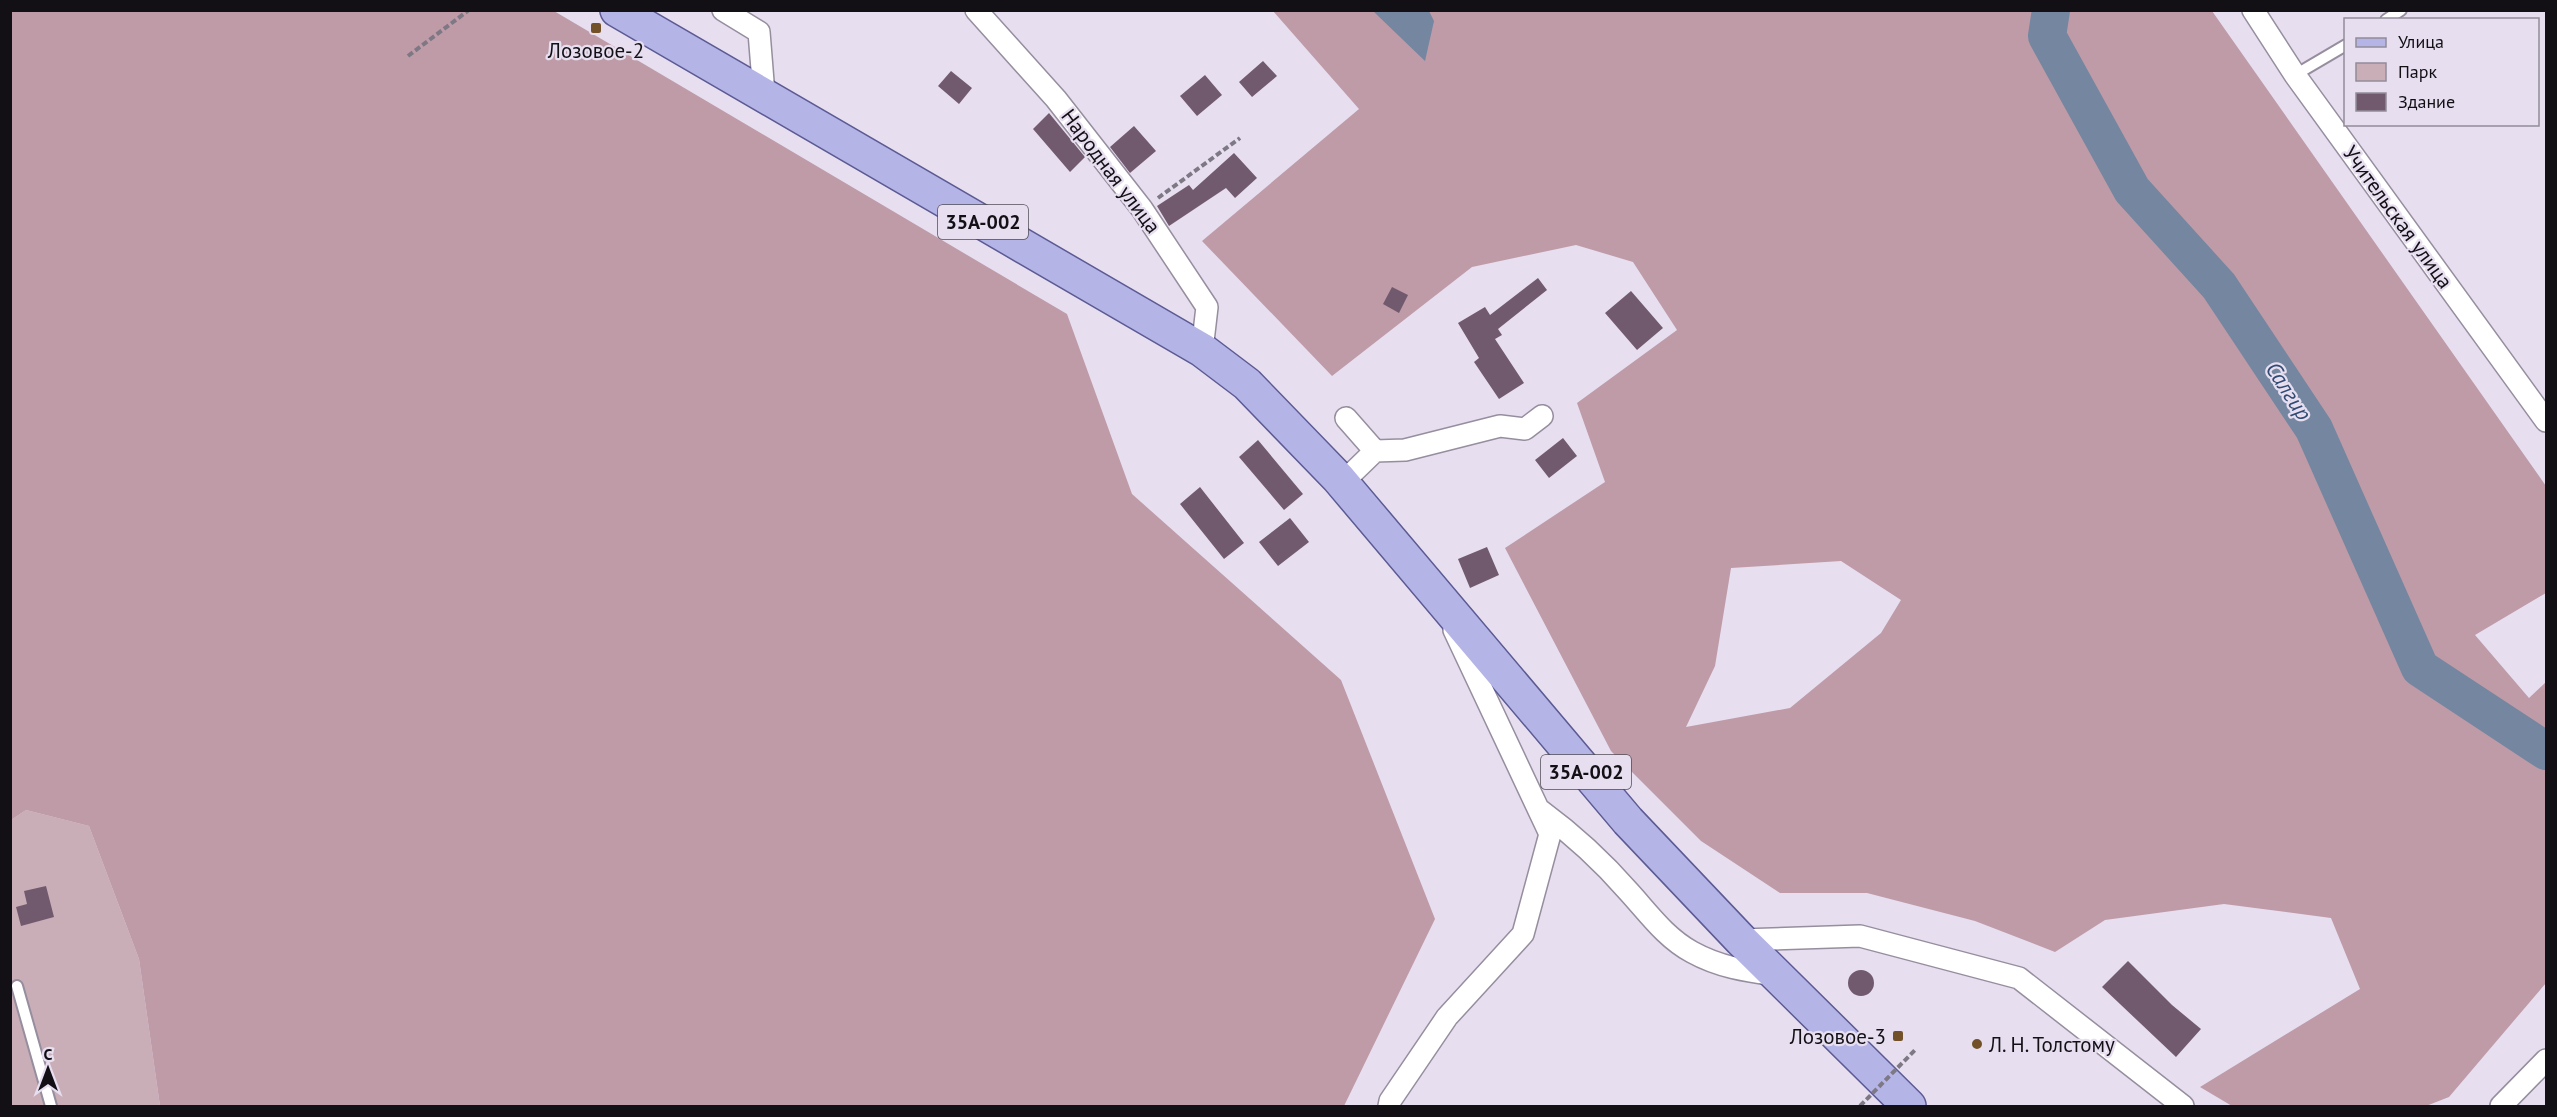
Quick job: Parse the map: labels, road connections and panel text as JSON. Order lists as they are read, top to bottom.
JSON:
{
  "streets": {
    "main road": ["35А-002"],
    "street": ["Народная улица", "Учительская улица"]
  },
  "crossings": [
    ["Народная улица", "35А-002"]
  ],
  "water": ["Салгир"],
  "places": {
    "transit": ["Лозовое-2", "Лозовое-3"],
    "other": ["Л. Н. Толстому"]
  },
  "legend": ["Улица", "Парк", "Здание"],
  "north": "top"
}
